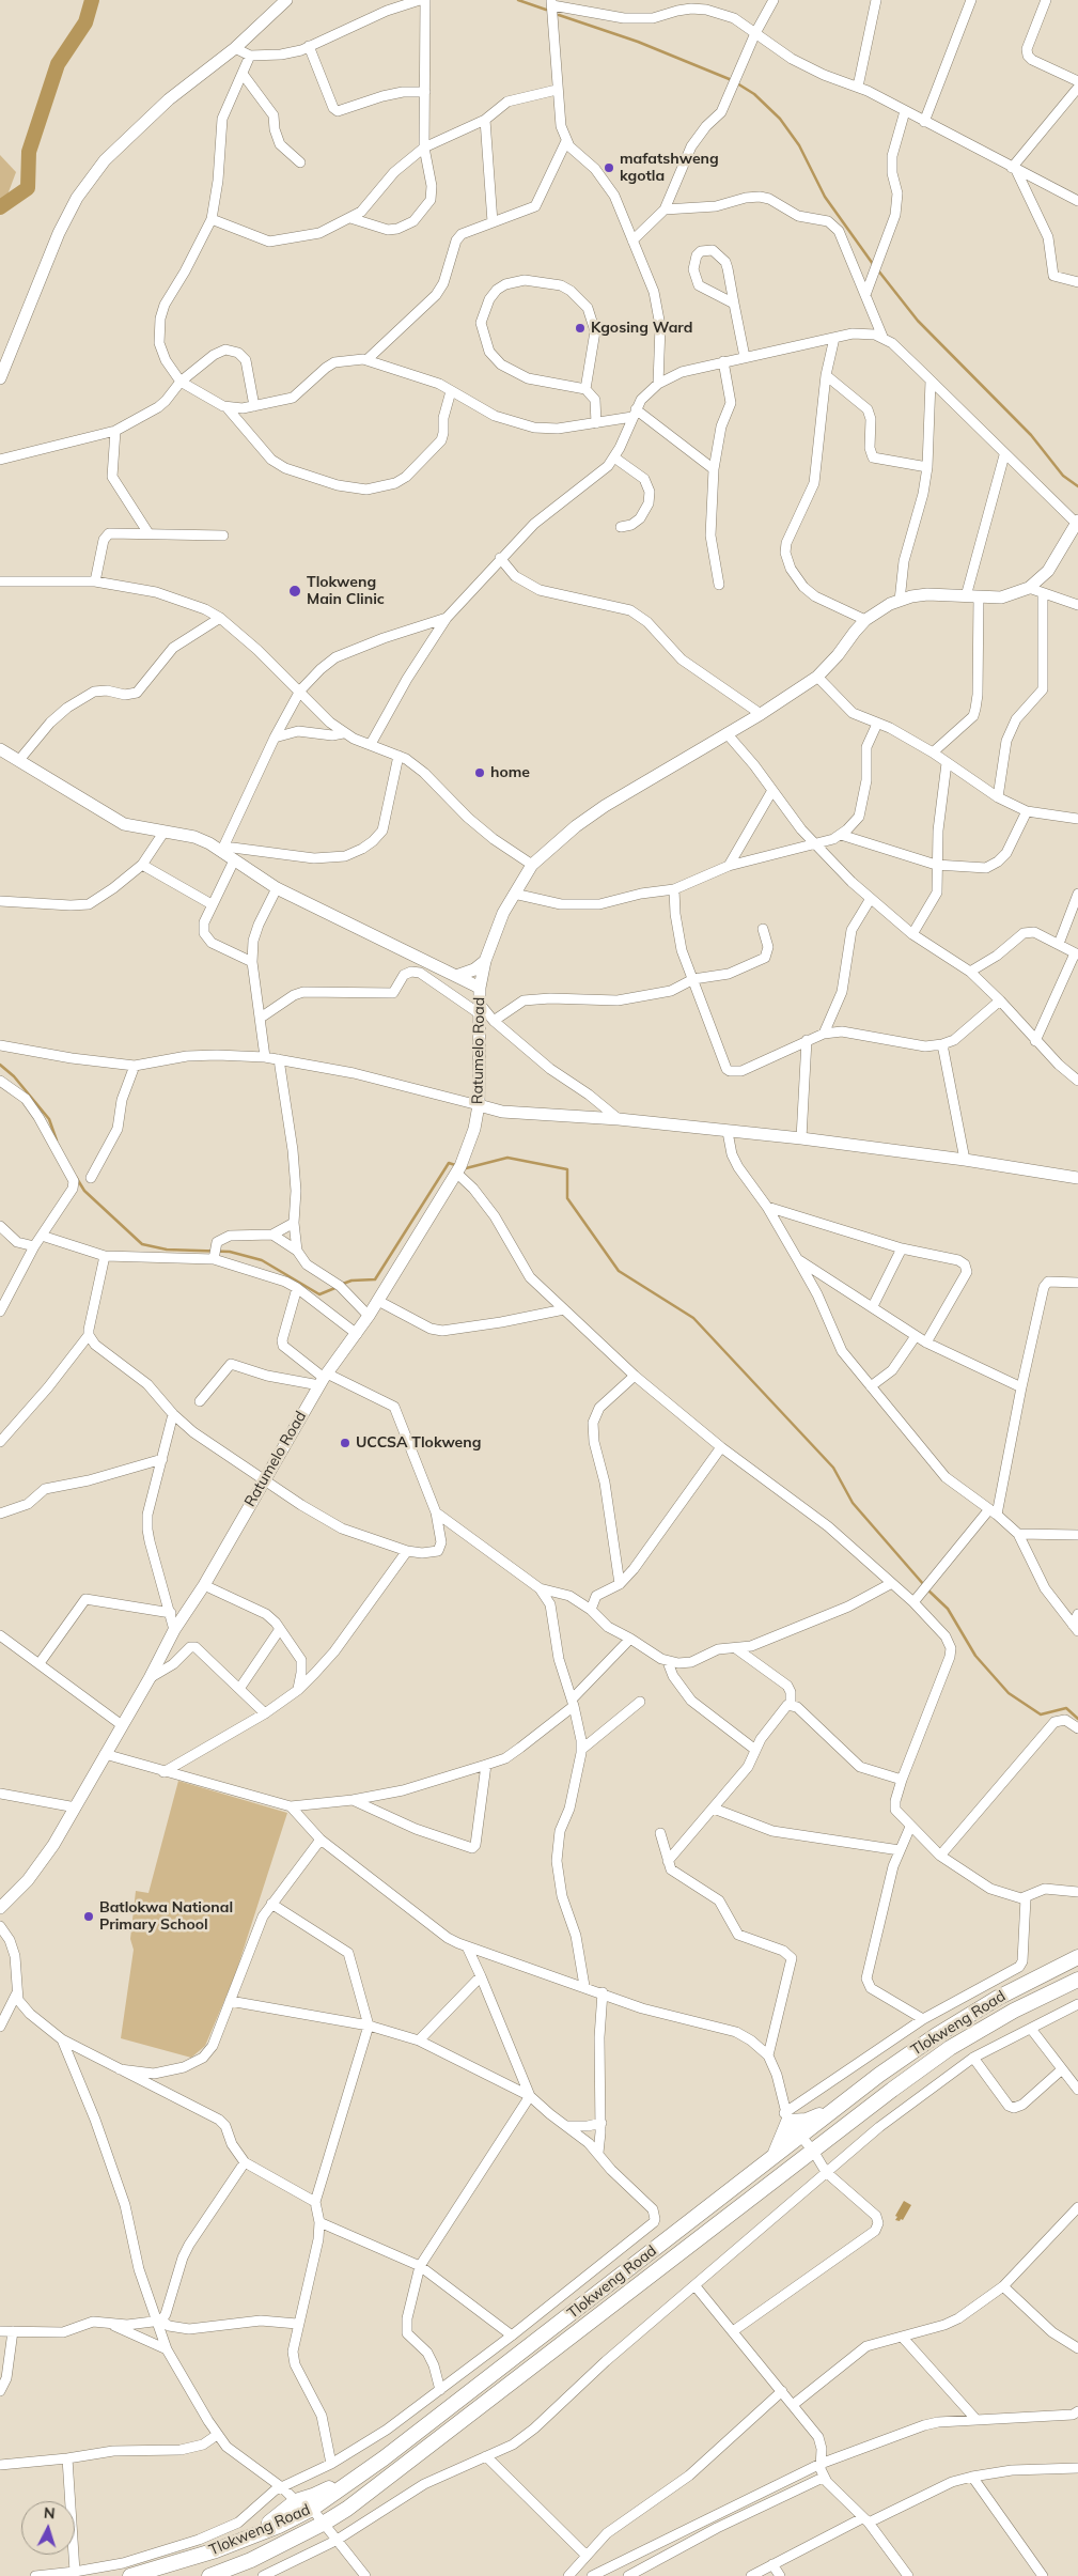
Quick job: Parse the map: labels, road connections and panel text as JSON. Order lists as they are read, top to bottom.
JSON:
{
  "streets": {
    "main road": ["Tlokweng Road"],
    "street": ["Ratumelo Road"]
  },
  "places": [
    "mafatshweng kgotla",
    "Kgosing Ward",
    "Tlokweng Main Clinic",
    "home",
    "UCCSA Tlokweng",
    "Batlokwa National Primary School"
  ],
  "north": "top"
}
